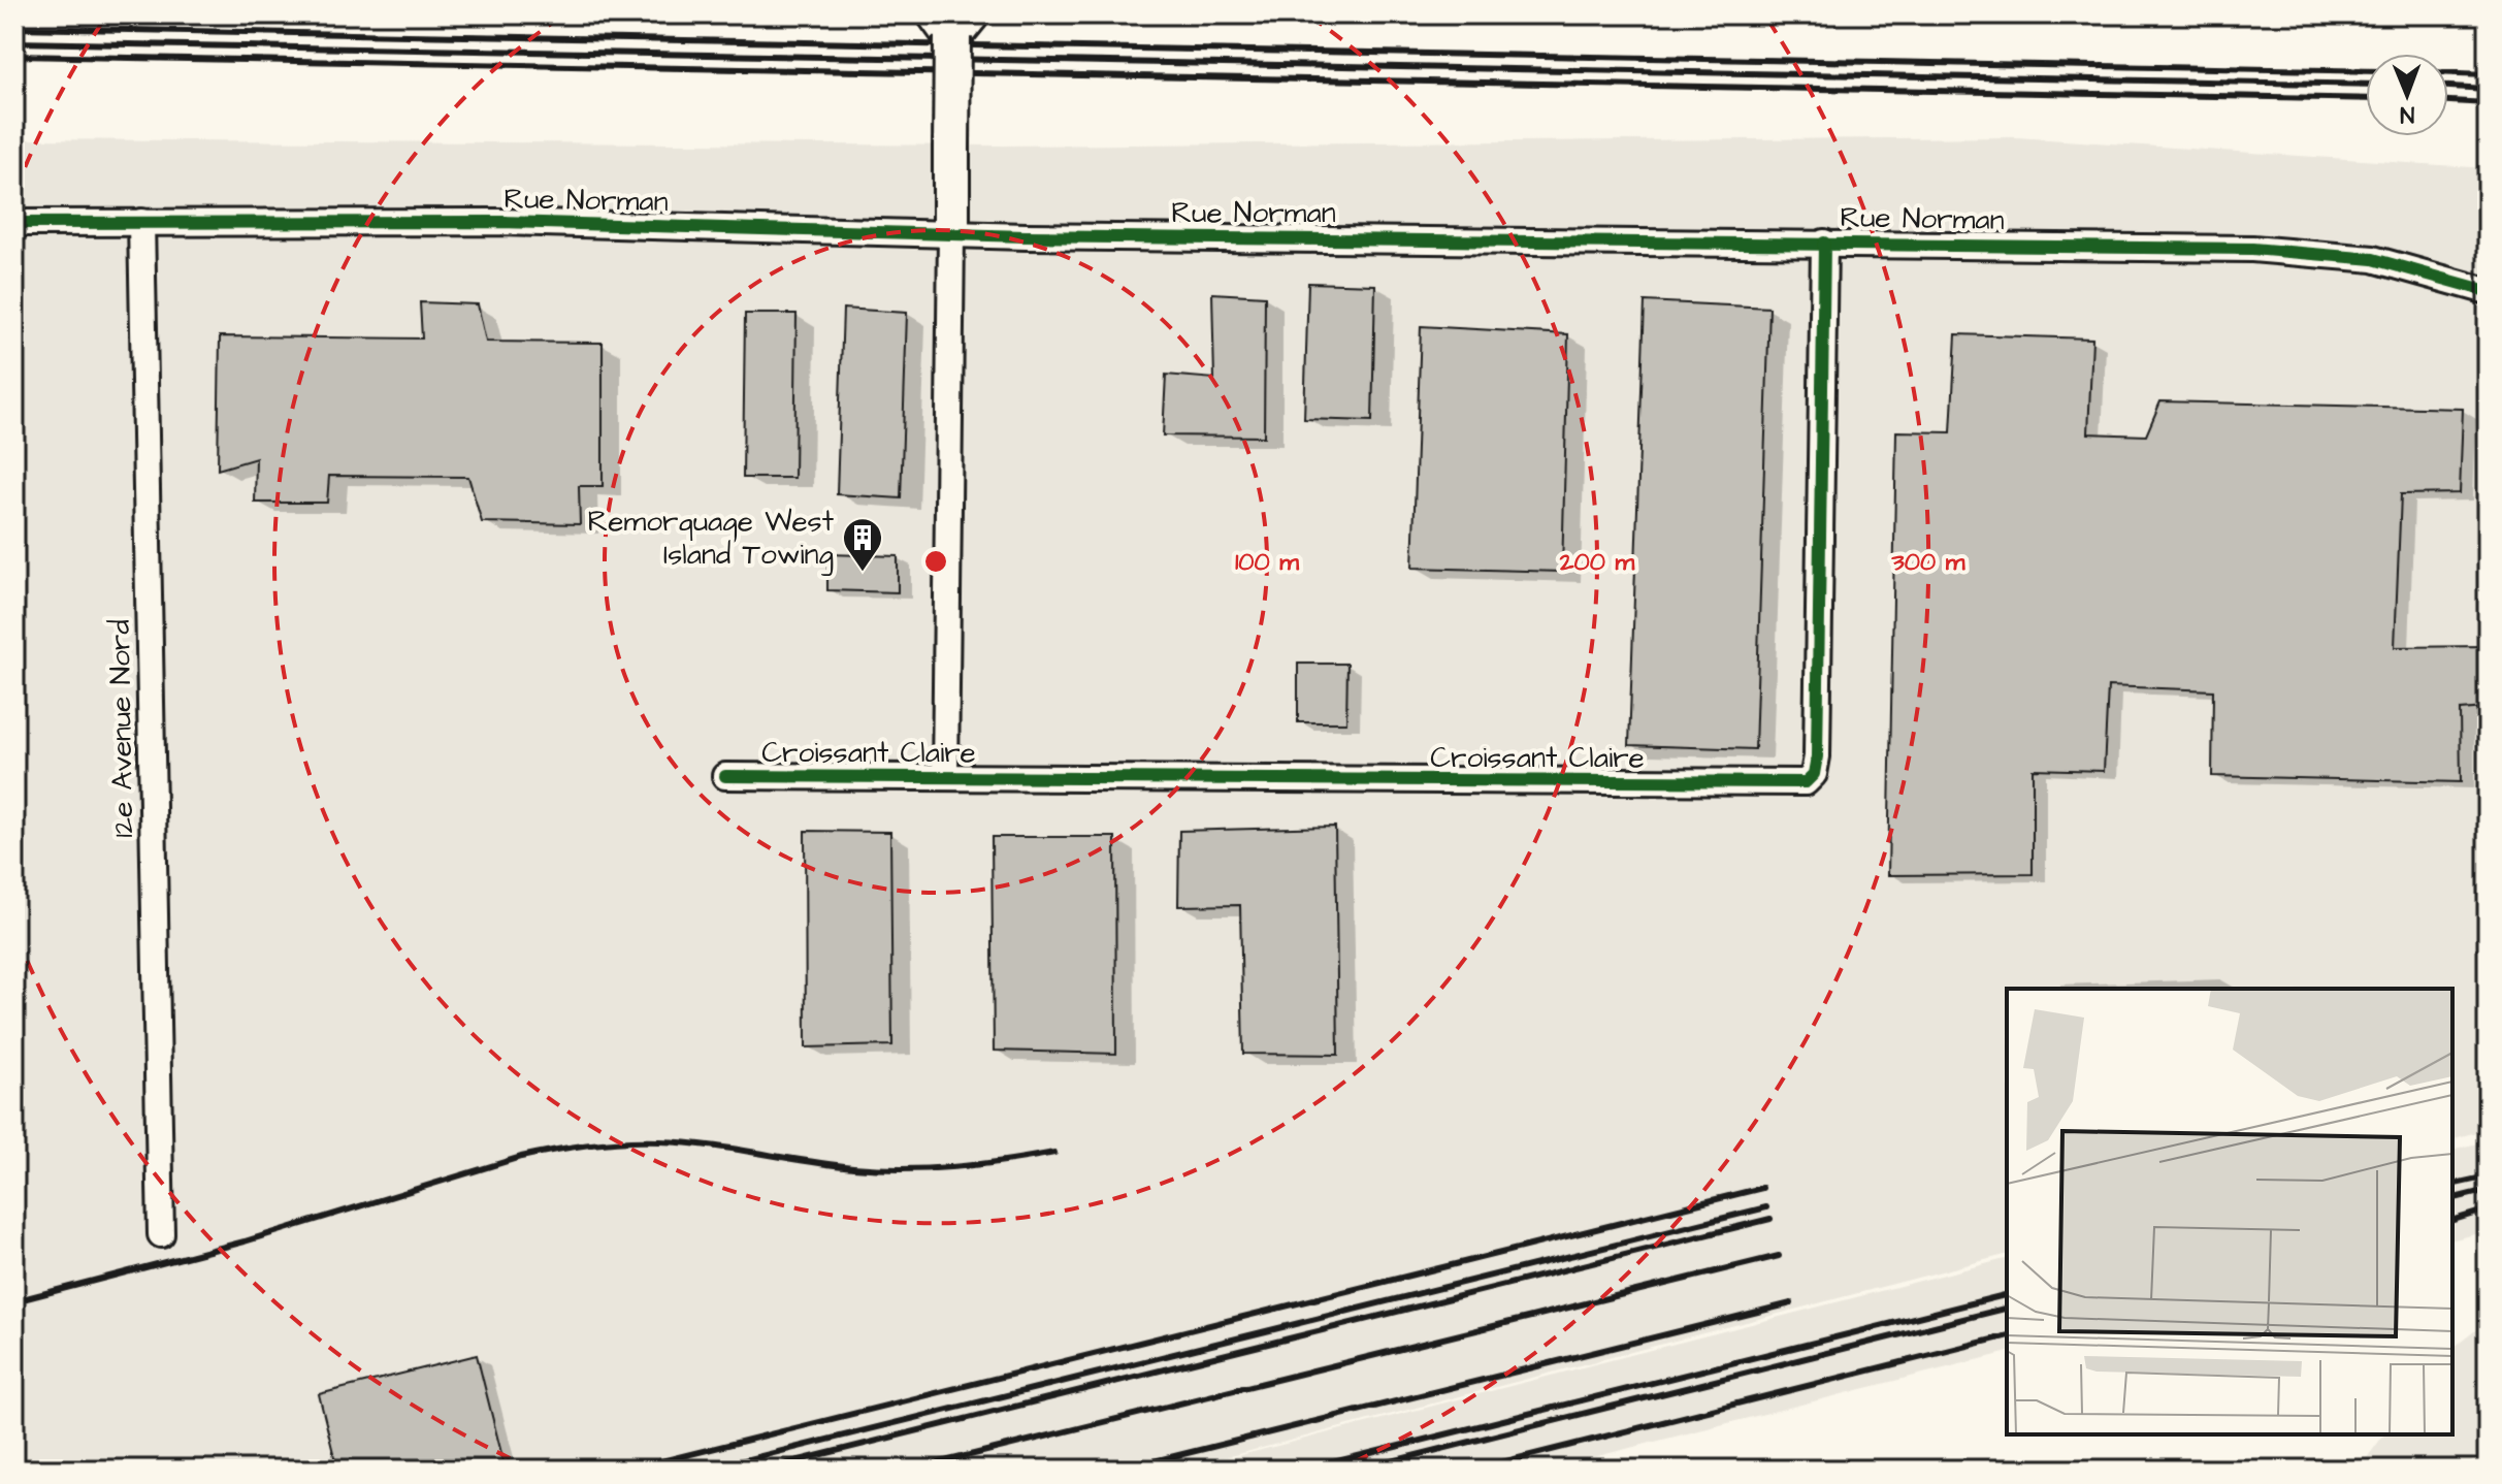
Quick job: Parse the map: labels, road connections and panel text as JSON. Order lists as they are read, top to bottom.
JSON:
{
  "streets": {
    "street": ["Rue Norman", "12e Avenue Nord", "Croissant Claire"]
  },
  "crossings": [
    ["Rue Norman", "12e Avenue Nord"],
    ["Rue Norman", "Croissant Claire"]
  ],
  "places": {
    "building": ["Remorquage West Island Towing"]
  },
  "north": "bottom",
  "rings": ["100 m", "200 m", "300 m"]
}
